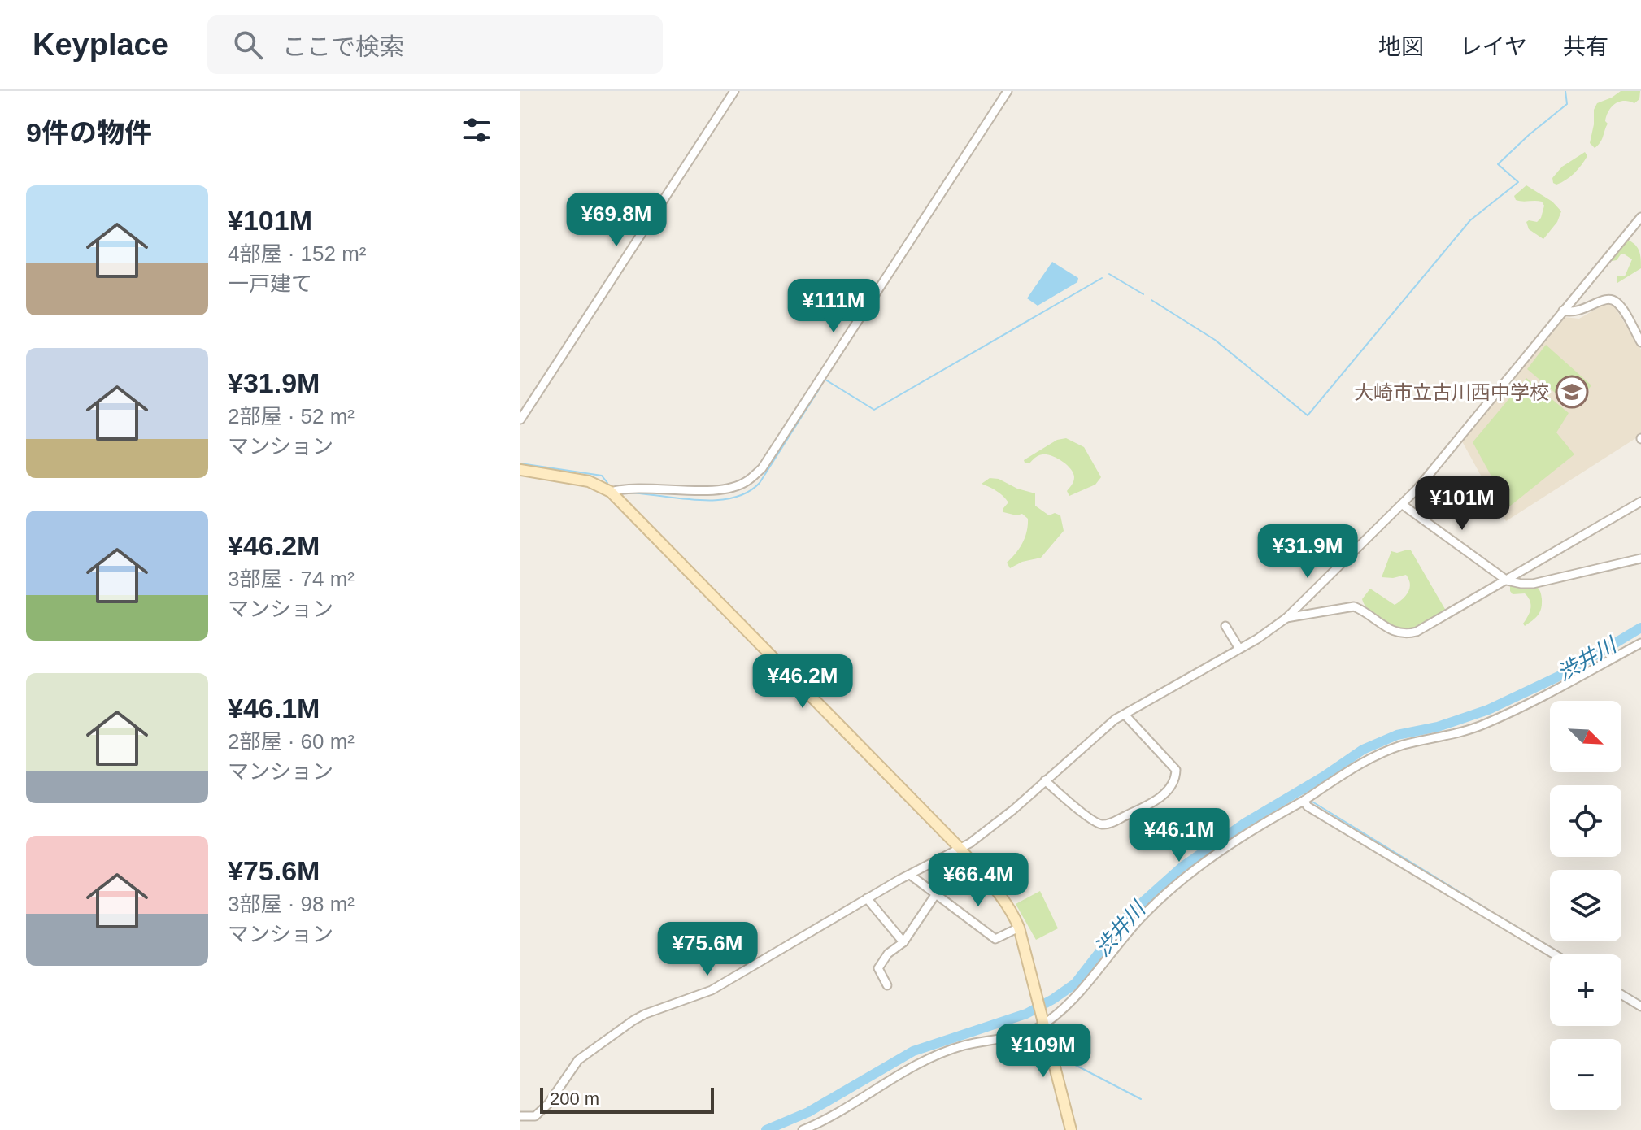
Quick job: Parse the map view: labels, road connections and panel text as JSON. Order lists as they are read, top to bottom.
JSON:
{
  "water": ["渋井川"],
  "places": {
    "school or university": ["大崎市立古川西中学校"]
  },
  "scale_bar": "200 m",
  "north": "bottom right",
  "page": {
    "header": "Keyplace",
    "search": "ここで検索",
    "nav": ["地図", "レイヤ", "共有"],
    "heading": "9件の物件",
    "list": [
      {
        "name": "¥101M",
        "note": "4部屋 · 152 m² · 一戸建て"
      },
      {
        "name": "¥31.9M",
        "note": "2部屋 · 52 m² · マンション"
      },
      {
        "name": "¥46.2M",
        "note": "3部屋 · 74 m² · マンション"
      },
      {
        "name": "¥46.1M",
        "note": "2部屋 · 60 m² · マンション"
      },
      {
        "name": "¥75.6M",
        "note": "3部屋 · 98 m² · マンション"
      }
    ],
    "price": [
      "¥69.8M",
      "¥111M",
      "¥101M",
      "¥31.9M",
      "¥46.2M",
      "¥46.1M",
      "¥66.4M",
      "¥75.6M",
      "¥109M"
    ],
    "map_buttons": ["+", "−"],
    "scale": "200 m"
  }
}
